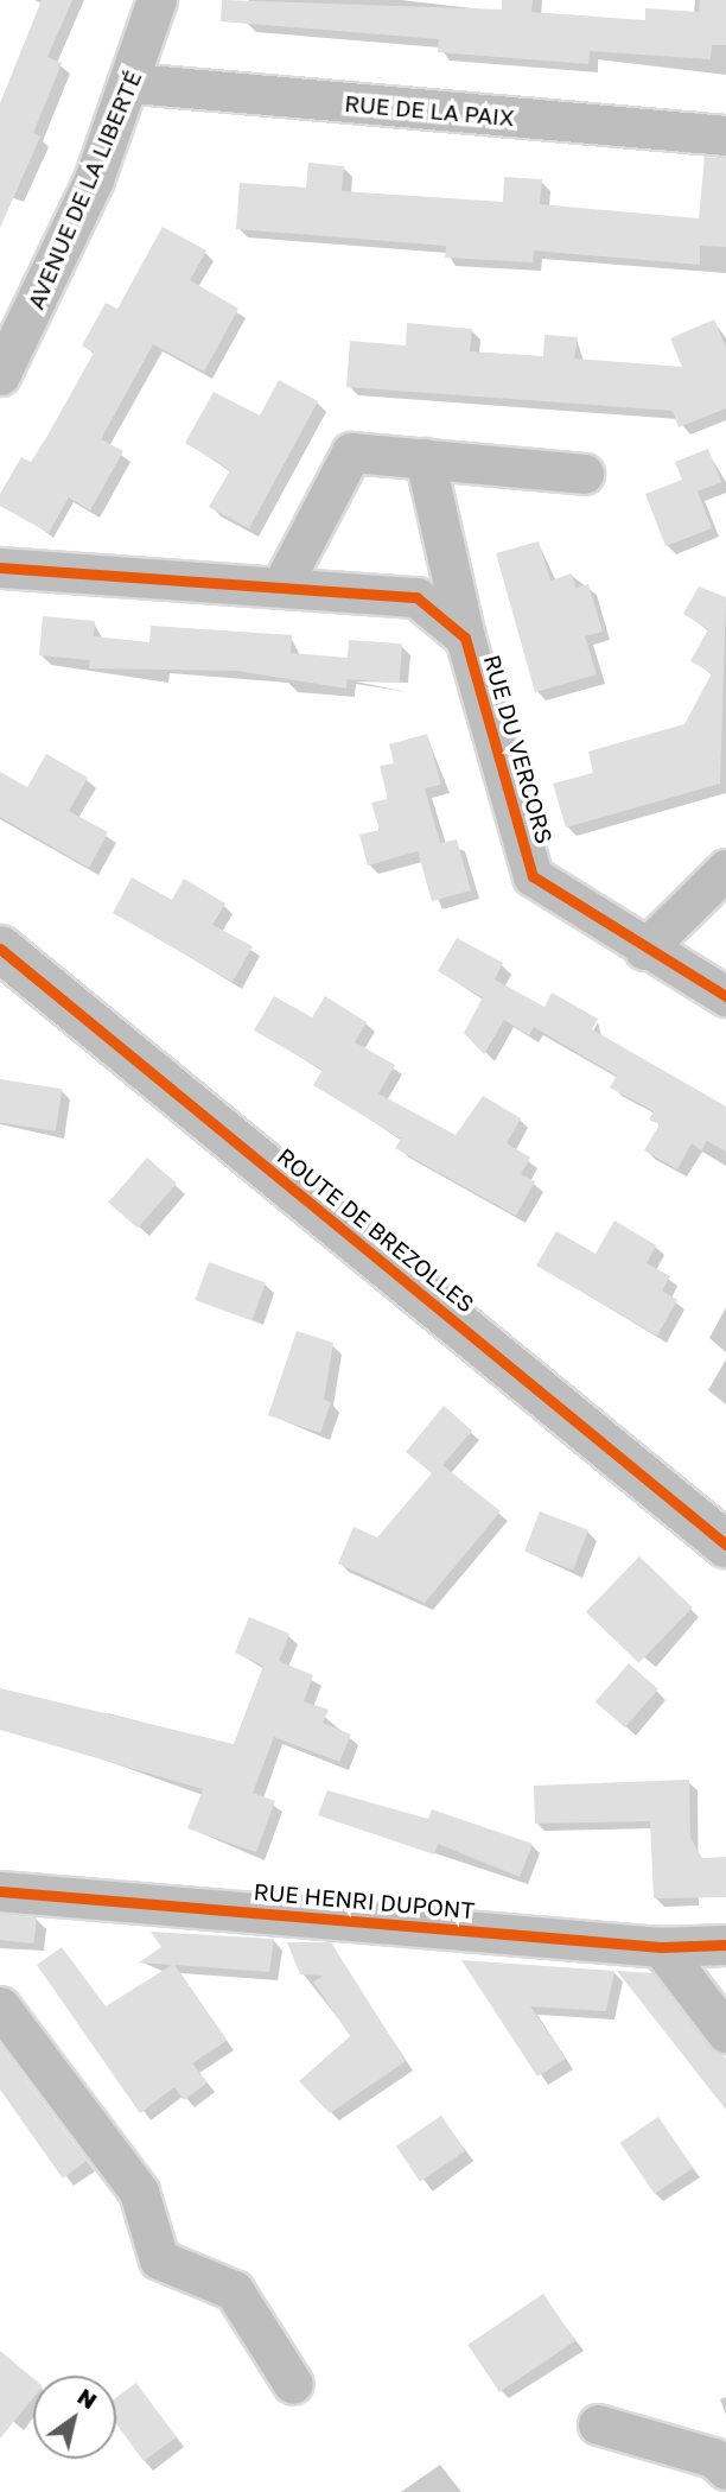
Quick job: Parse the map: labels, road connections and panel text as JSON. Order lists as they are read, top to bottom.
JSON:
{
  "streets": {
    "main road": ["ROUTE DE BREZOLLES"],
    "street": [
      "RUE DE LA PAIX",
      "AVENUE DE LA LIBERTÉ",
      "RUE DU VERCORS",
      "RUE HENRI DUPONT"
    ]
  },
  "crossings": [
    ["RUE DE LA PAIX", "AVENUE DE LA LIBERTÉ"]
  ],
  "north": "top right"
}
